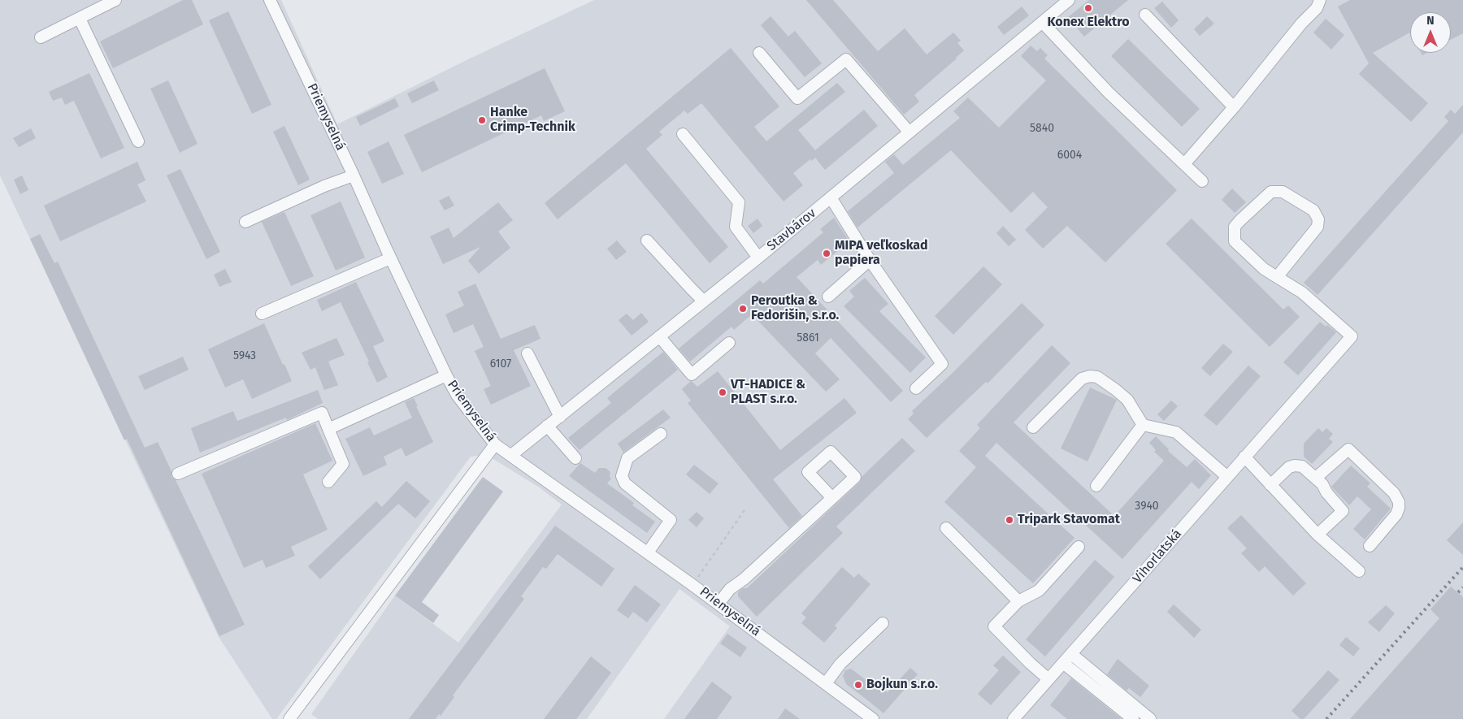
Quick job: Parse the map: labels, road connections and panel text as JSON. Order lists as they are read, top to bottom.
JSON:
{
  "streets": {
    "street": ["Priemyselná", "Stavbárov", "Vihorlatská"]
  },
  "crossings": [
    ["Priemyselná", "Stavbárov"]
  ],
  "places": [
    "Konex Elektro",
    "Hanke Crimp-Technik",
    "MIPA veľkoskad papiera",
    "Peroutka & Fedorišin, s.r.o.",
    "VT-HADICE & PLAST s.r.o.",
    "Tripark Stavomat",
    "Bojkun s.r.o."
  ],
  "house_numbers": [
    "5840",
    "6004",
    "5861",
    "5943",
    "6107",
    "3940"
  ],
  "north": "top"
}
